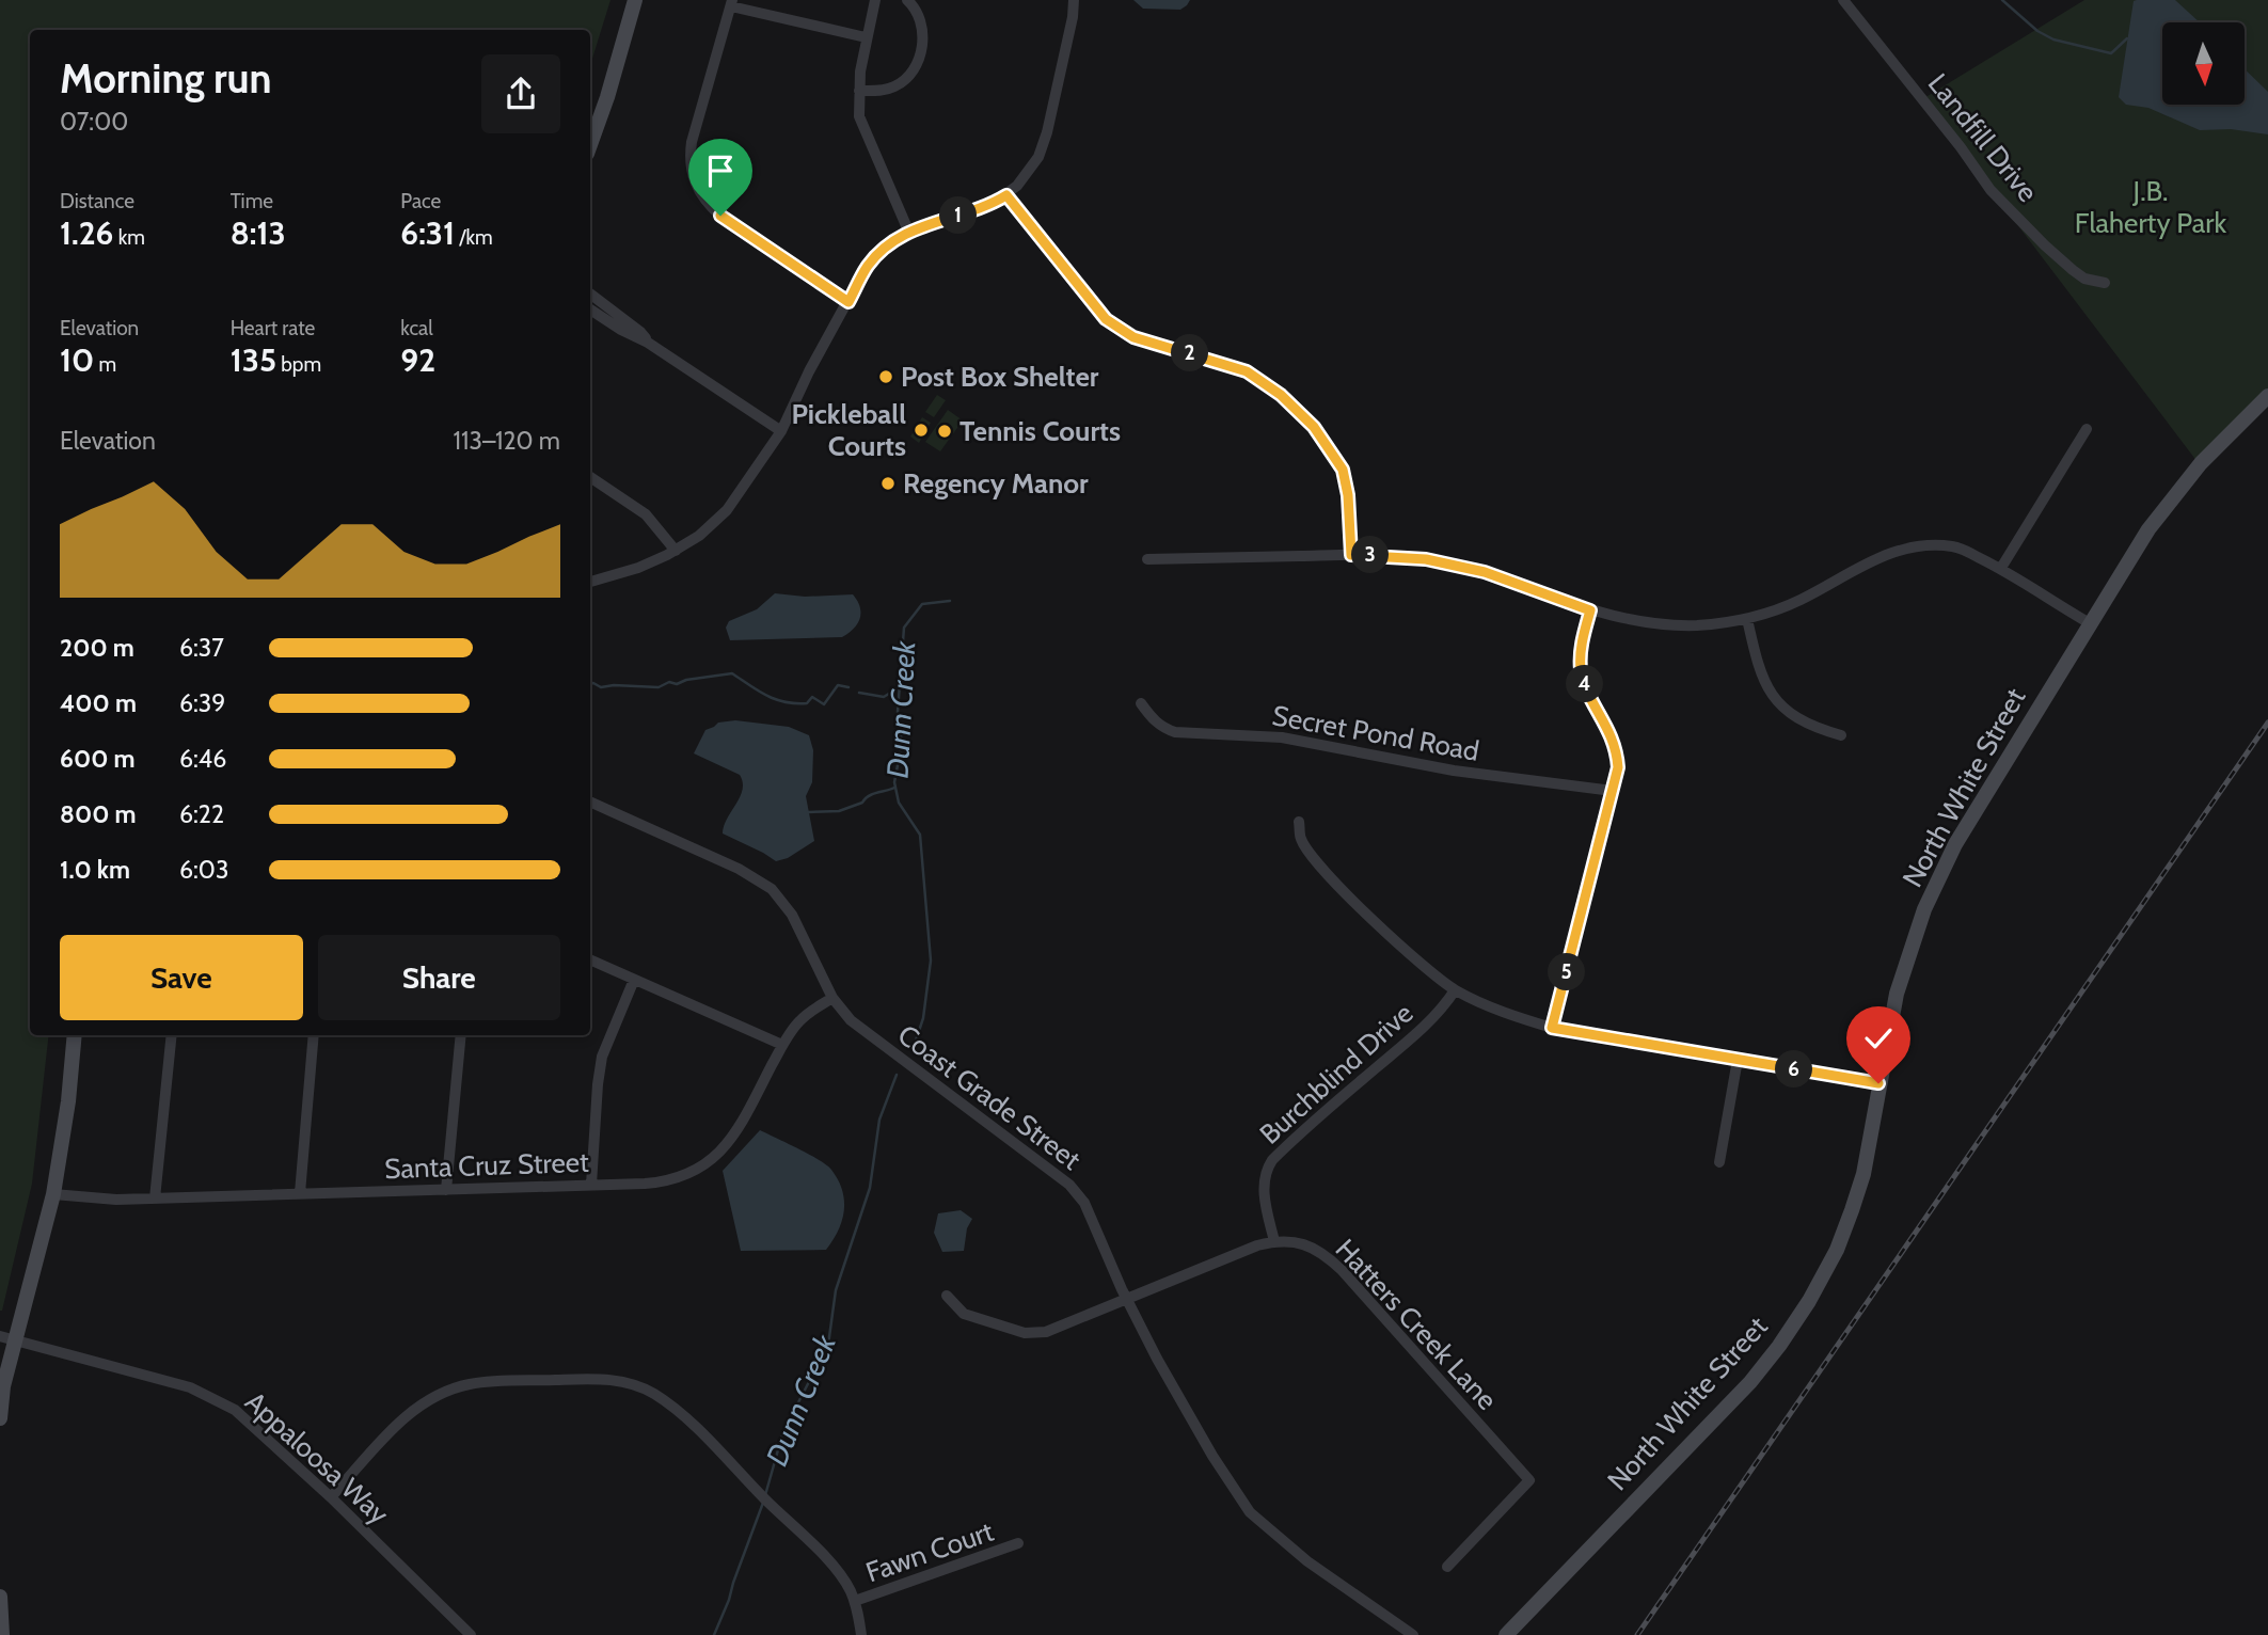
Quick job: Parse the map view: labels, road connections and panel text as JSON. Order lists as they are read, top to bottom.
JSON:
{
  "streets": {
    "main road": ["North White Street"],
    "street": [
      "Landfill Drive",
      "Secret Pond Road",
      "Burchblind Drive",
      "Coast Grade Street",
      "Santa Cruz Street",
      "Hatters Creek Lane",
      "Appaloosa Way",
      "Fawn Court"
    ]
  },
  "crossings": [
    ["Burchblind Drive", "Hatters Creek Lane"],
    ["Coast Grade Street", "Santa Cruz Street"],
    ["Coast Grade Street", "Hatters Creek Lane"]
  ],
  "water": ["Dunn Creek"],
  "parks": ["J.B. Flaherty Park"],
  "places": [
    "Post Box Shelter",
    "Pickleball Courts",
    "Tennis Courts",
    "Regency Manor"
  ],
  "north": "bottom",
  "page": {
    "heading": ["Morning run", "07:00"],
    "stats": [
      ["Distance", "1.26 km"],
      ["Time", "8:13"],
      ["Pace", "6:31 /km"],
      ["Elevation", "10 m"],
      ["Heart rate", "135 bpm"],
      ["kcal", "92"]
    ],
    "pins": [
      "1",
      "2",
      "3",
      "4",
      "5",
      "6"
    ],
    "chart": ["Elevation", "113–120 m"],
    "list": [
      {
        "name": "200 m",
        "note": "6:37"
      },
      {
        "name": "400 m",
        "note": "6:39"
      },
      {
        "name": "600 m",
        "note": "6:46"
      },
      {
        "name": "800 m",
        "note": "6:22"
      },
      {
        "name": "1.0 km",
        "note": "6:03"
      }
    ],
    "buttons": ["Save", "Share"]
  }
}
